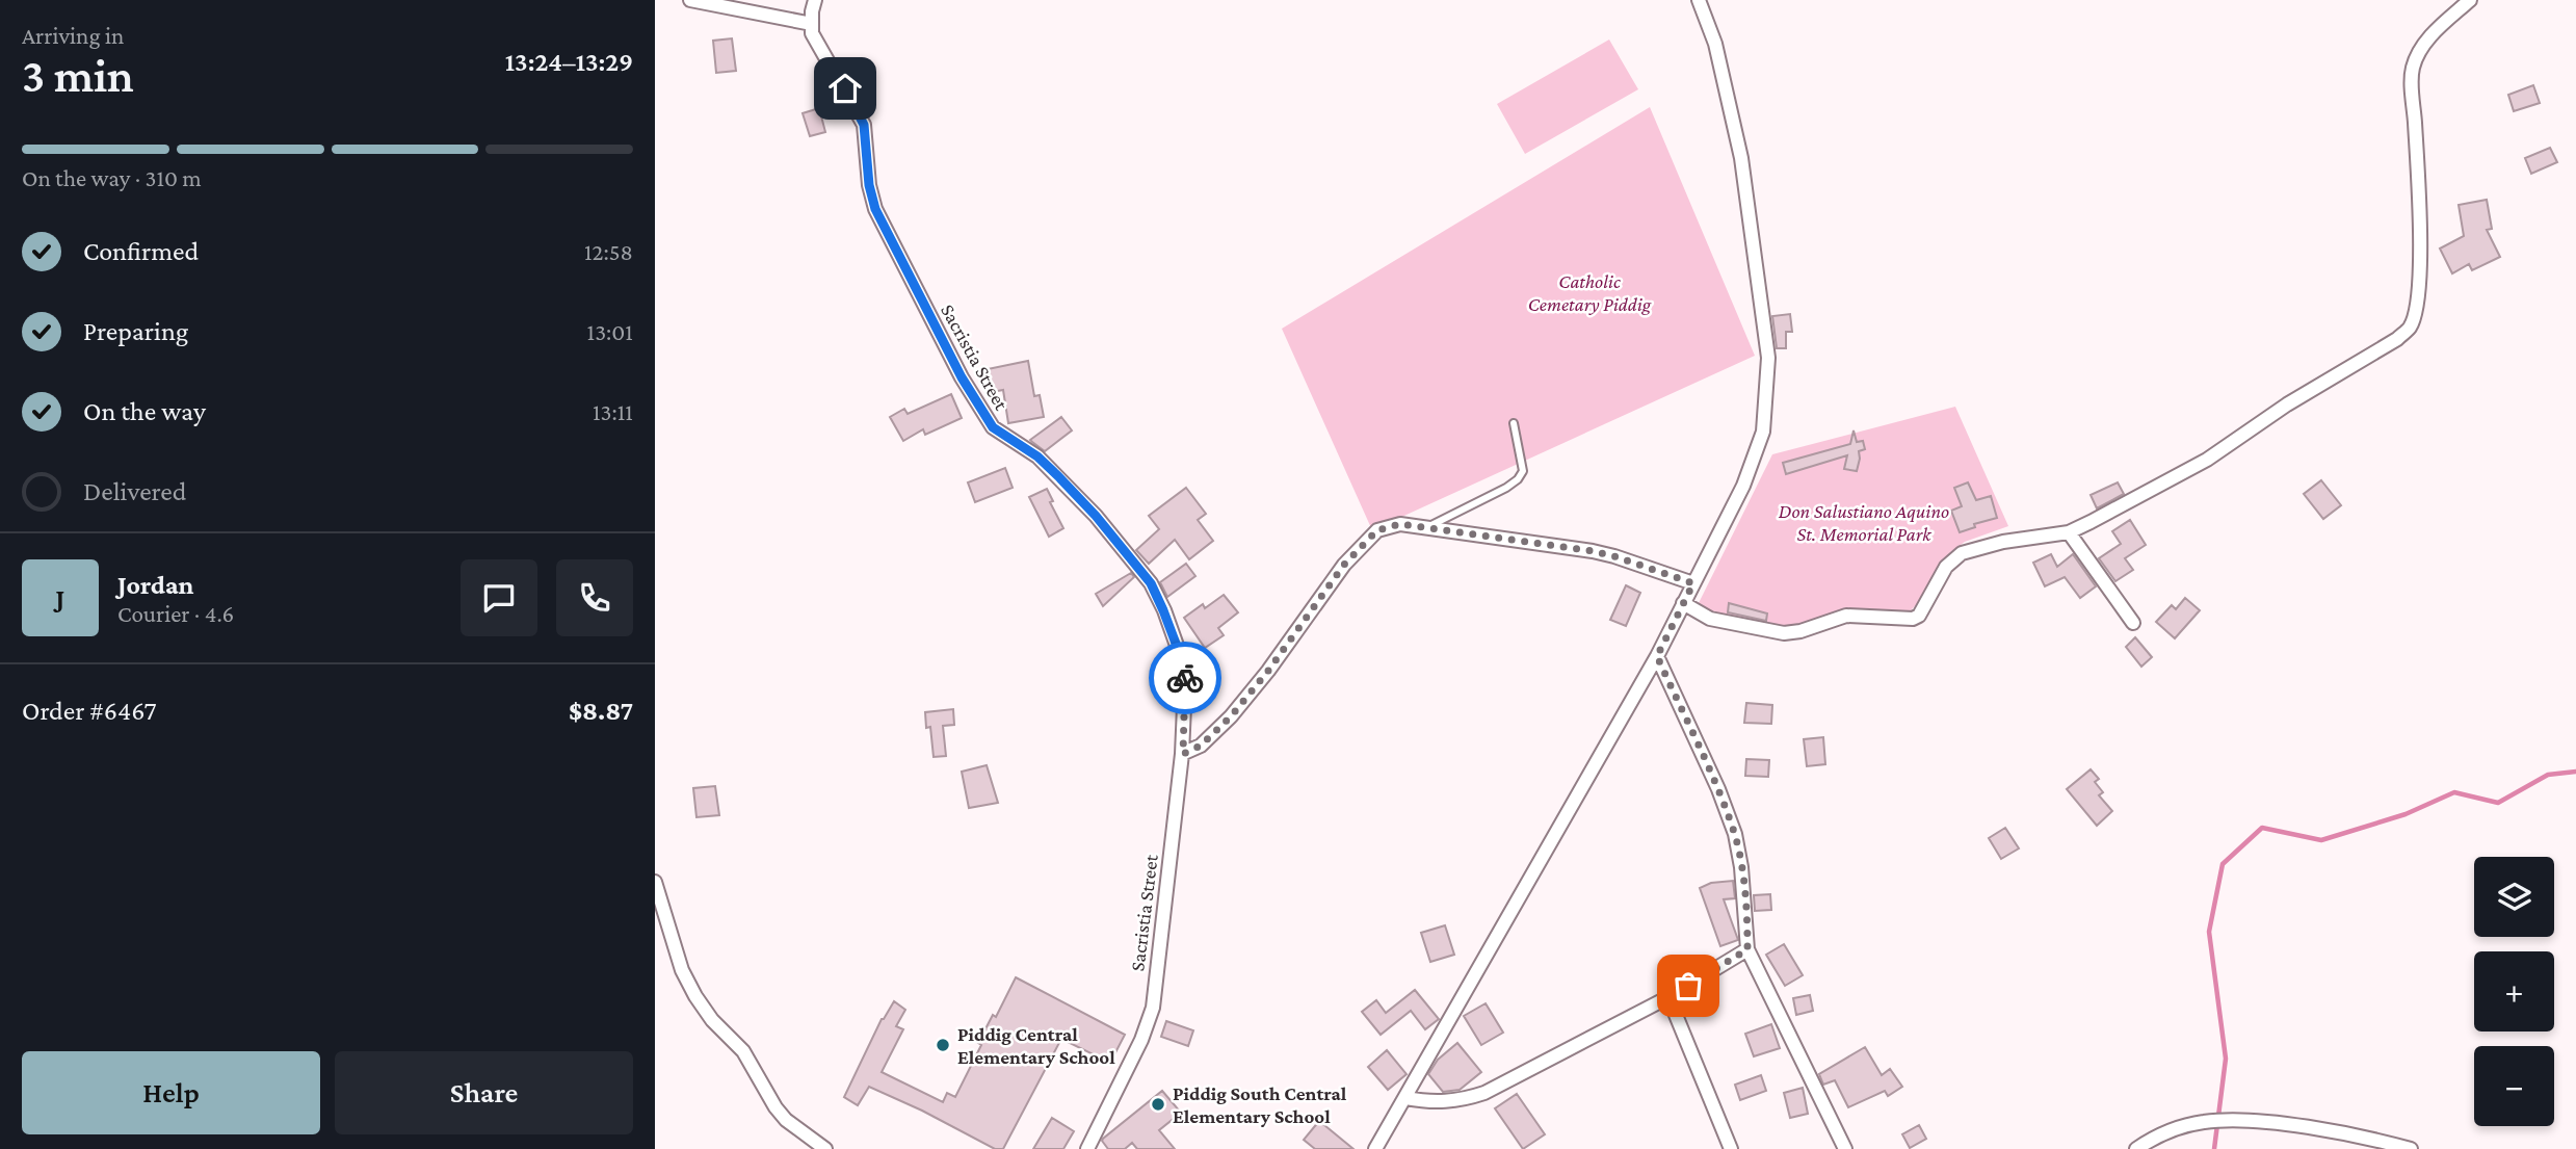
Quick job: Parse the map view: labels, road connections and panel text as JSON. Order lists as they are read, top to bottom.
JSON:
{
  "streets": {
    "street": ["Sacristia Street"]
  },
  "parks": ["Catholic Cemetary Piddig", "Don Salustiano Aquino St. Memorial Park"],
  "places": ["Piddig Central Elementary School", "Piddig South Central Elementary School"],
  "page": {
    "heading": ["3 min", "Arriving in", "13:24–13:29"],
    "panel": [
      "Jordan",
      "Courier · 4.6",
      "Order #6467",
      "$8.87"
    ],
    "bar": "On the way · 310 m",
    "list": [
      ["Confirmed", "12:58"],
      ["Preparing", "13:01"],
      ["On the way", "13:11"],
      "Delivered"
    ],
    "round": "J",
    "map_buttons": ["+", "−"],
    "buttons": ["Help", "Share"]
  }
}
